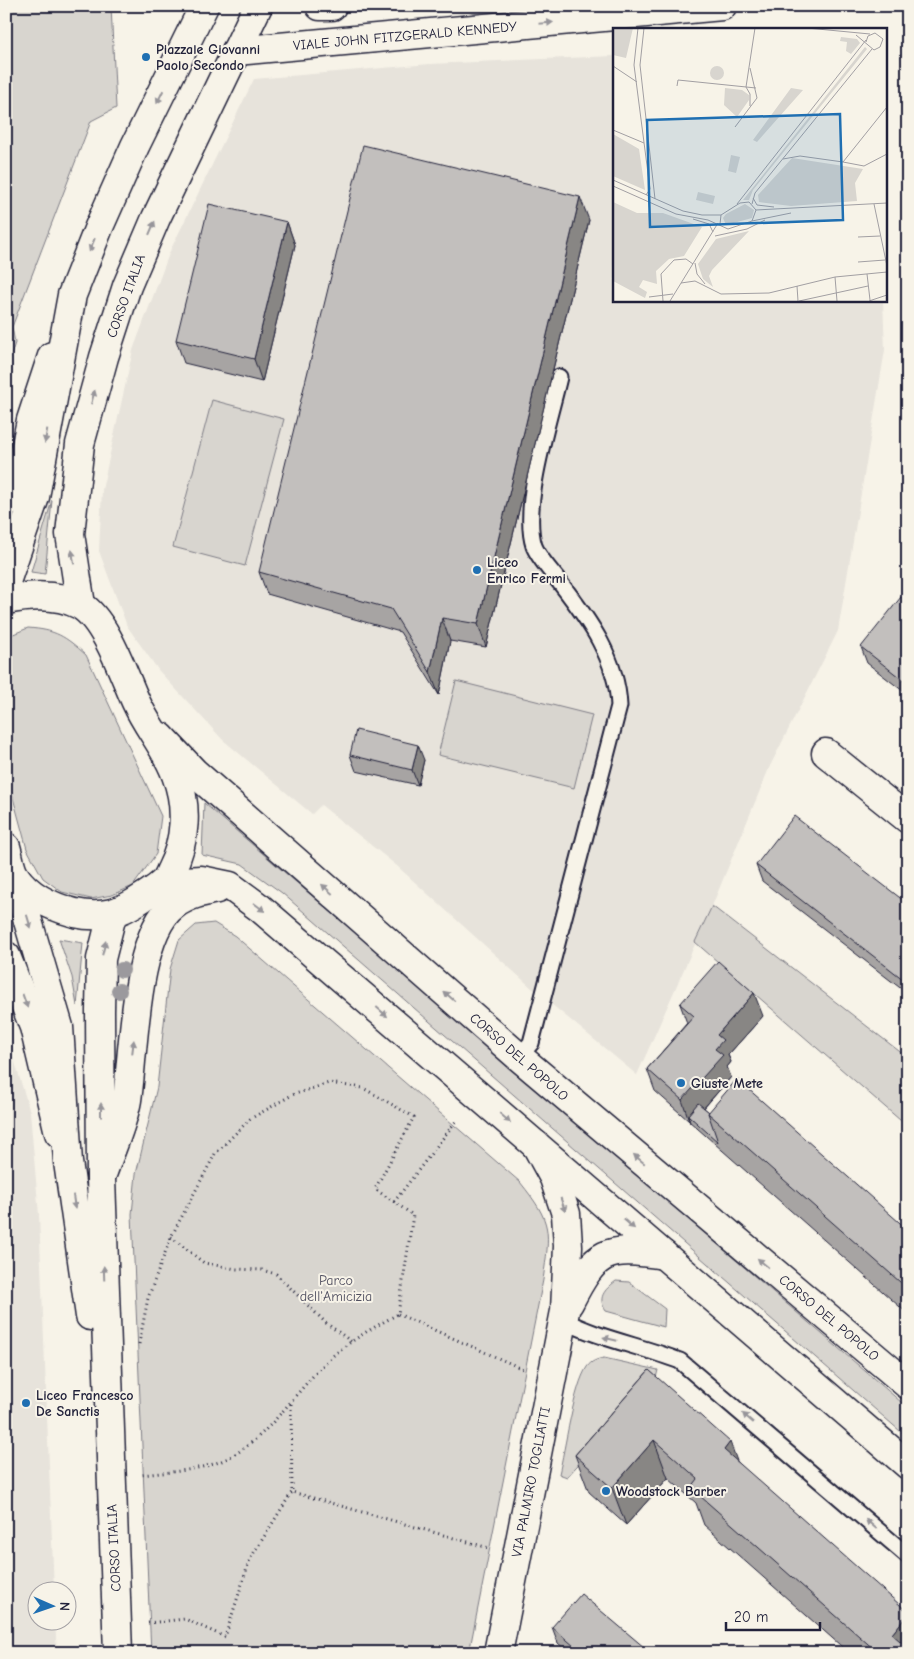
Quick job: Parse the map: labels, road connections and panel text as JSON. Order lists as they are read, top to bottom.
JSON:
{
  "streets": {
    "street": [
      "VIALE JOHN FITZGERALD KENNEDY",
      "CORSO ITALIA",
      "CORSO DEL POPOLO",
      "VIA PALMIRO TOGLIATTI"
    ]
  },
  "crossings": [
    ["VIALE JOHN FITZGERALD KENNEDY", "CORSO ITALIA"]
  ],
  "one_way": ["VIALE JOHN FITZGERALD KENNEDY"],
  "parks": ["Parco dell'Amicizia"],
  "places": [
    "Piazzale Giovanni Paolo Secondo",
    "Liceo Enrico Fermi",
    "Giuste Mete",
    "Liceo Francesco De Sanctis",
    "Woodstock Barber"
  ],
  "scale_bar": "20 m",
  "north": "right"
}
